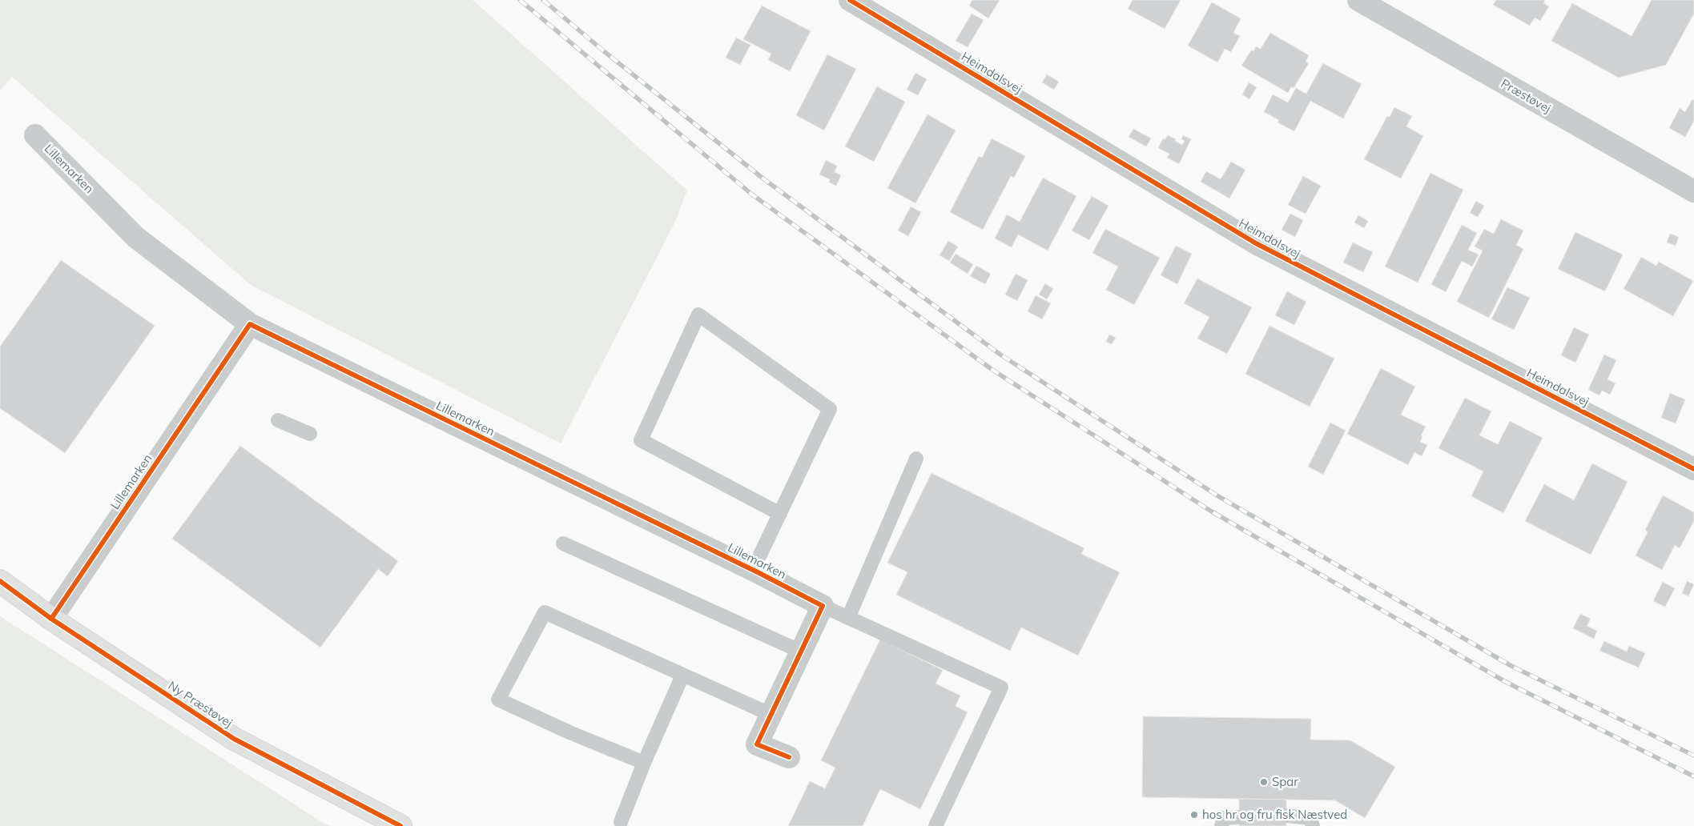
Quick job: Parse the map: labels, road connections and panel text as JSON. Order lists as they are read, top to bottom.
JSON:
{
  "streets": {
    "street": [
      "Heimdalsvej",
      "Præstøvej",
      "Lillemarken",
      "Ny Præstøvej"
    ]
  },
  "crossings": [
    ["Lillemarken", "Ny Præstøvej"]
  ],
  "places": ["Spar", "hos hr og fru fisk Næstved"]
}
